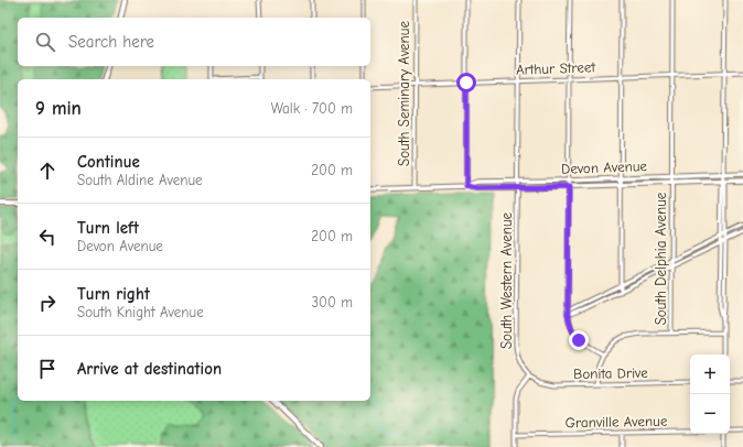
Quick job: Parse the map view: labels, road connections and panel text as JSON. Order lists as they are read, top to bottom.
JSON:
{
  "streets": {
    "street": [
      "Arthur Street",
      "South Seminary Avenue",
      "Devon Avenue",
      "South Delphia Avenue",
      "South Western Avenue",
      "Bonita Drive",
      "Granville Avenue"
    ]
  },
  "crossings": [
    ["Arthur Street", "South Seminary Avenue"],
    ["Arthur Street", "South Delphia Avenue"],
    ["Arthur Street", "South Western Avenue"],
    ["South Seminary Avenue", "Devon Avenue"],
    ["Devon Avenue", "South Delphia Avenue"],
    ["Devon Avenue", "South Western Avenue"],
    ["South Western Avenue", "Bonita Drive"]
  ],
  "page": {
    "search": "Search here",
    "heading": ["9 min", "Walk · 700 m"],
    "list": [
      ["Continue", "South Aldine Avenue", "200 m"],
      ["Turn left", "Devon Avenue", "200 m"],
      ["Turn right", "South Knight Avenue", "300 m"],
      "Arrive at destination"
    ],
    "map_buttons": ["+", "−"]
  }
}
